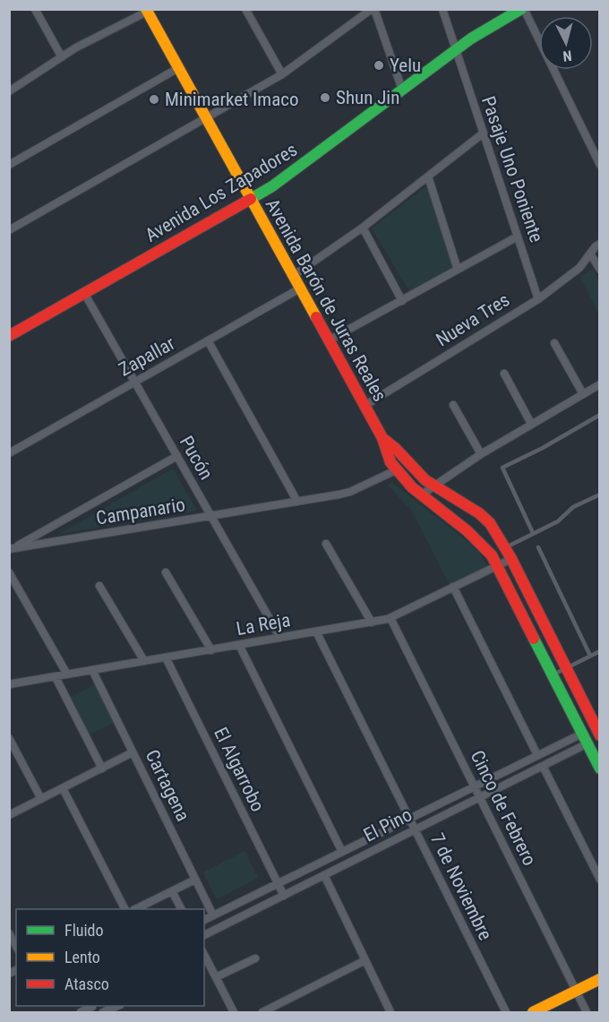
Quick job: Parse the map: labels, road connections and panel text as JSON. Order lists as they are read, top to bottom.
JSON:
{
  "streets": {
    "street": [
      "Pasaje Uno Poniente",
      "Avenida Los Zapadores",
      "Avenida Barón de Juras Reales",
      "Nueva Tres",
      "Zapallar",
      "Pucón",
      "Campanario",
      "La Reja",
      "El Algarrobo",
      "Cartagena",
      "Cinco de Febrero",
      "El Pino",
      "7 de Noviembre"
    ]
  },
  "crossings": [
    ["Pasaje Uno Poniente", "Avenida Los Zapadores"],
    ["Pasaje Uno Poniente", "Nueva Tres"],
    ["Avenida Los Zapadores", "Avenida Barón de Juras Reales"],
    ["Avenida Los Zapadores", "Pucón"],
    ["Avenida Barón de Juras Reales", "Nueva Tres"],
    ["Avenida Barón de Juras Reales", "Zapallar"],
    ["Avenida Barón de Juras Reales", "Campanario"],
    ["Avenida Barón de Juras Reales", "La Reja"],
    ["Avenida Barón de Juras Reales", "El Pino"],
    ["Zapallar", "Pucón"],
    ["Pucón", "Campanario"],
    ["Pucón", "La Reja"],
    ["La Reja", "El Algarrobo"],
    ["La Reja", "Cartagena"],
    ["La Reja", "Cinco de Febrero"],
    ["La Reja", "7 de Noviembre"],
    ["El Algarrobo", "El Pino"],
    ["Cartagena", "El Pino"],
    ["Cinco de Febrero", "El Pino"],
    ["El Pino", "7 de Noviembre"]
  ],
  "places": ["Yelu", "Shun Jin", "Minimarket Imaco"],
  "legend": ["Fluido", "Lento", "Atasco"],
  "north": "bottom"
}
